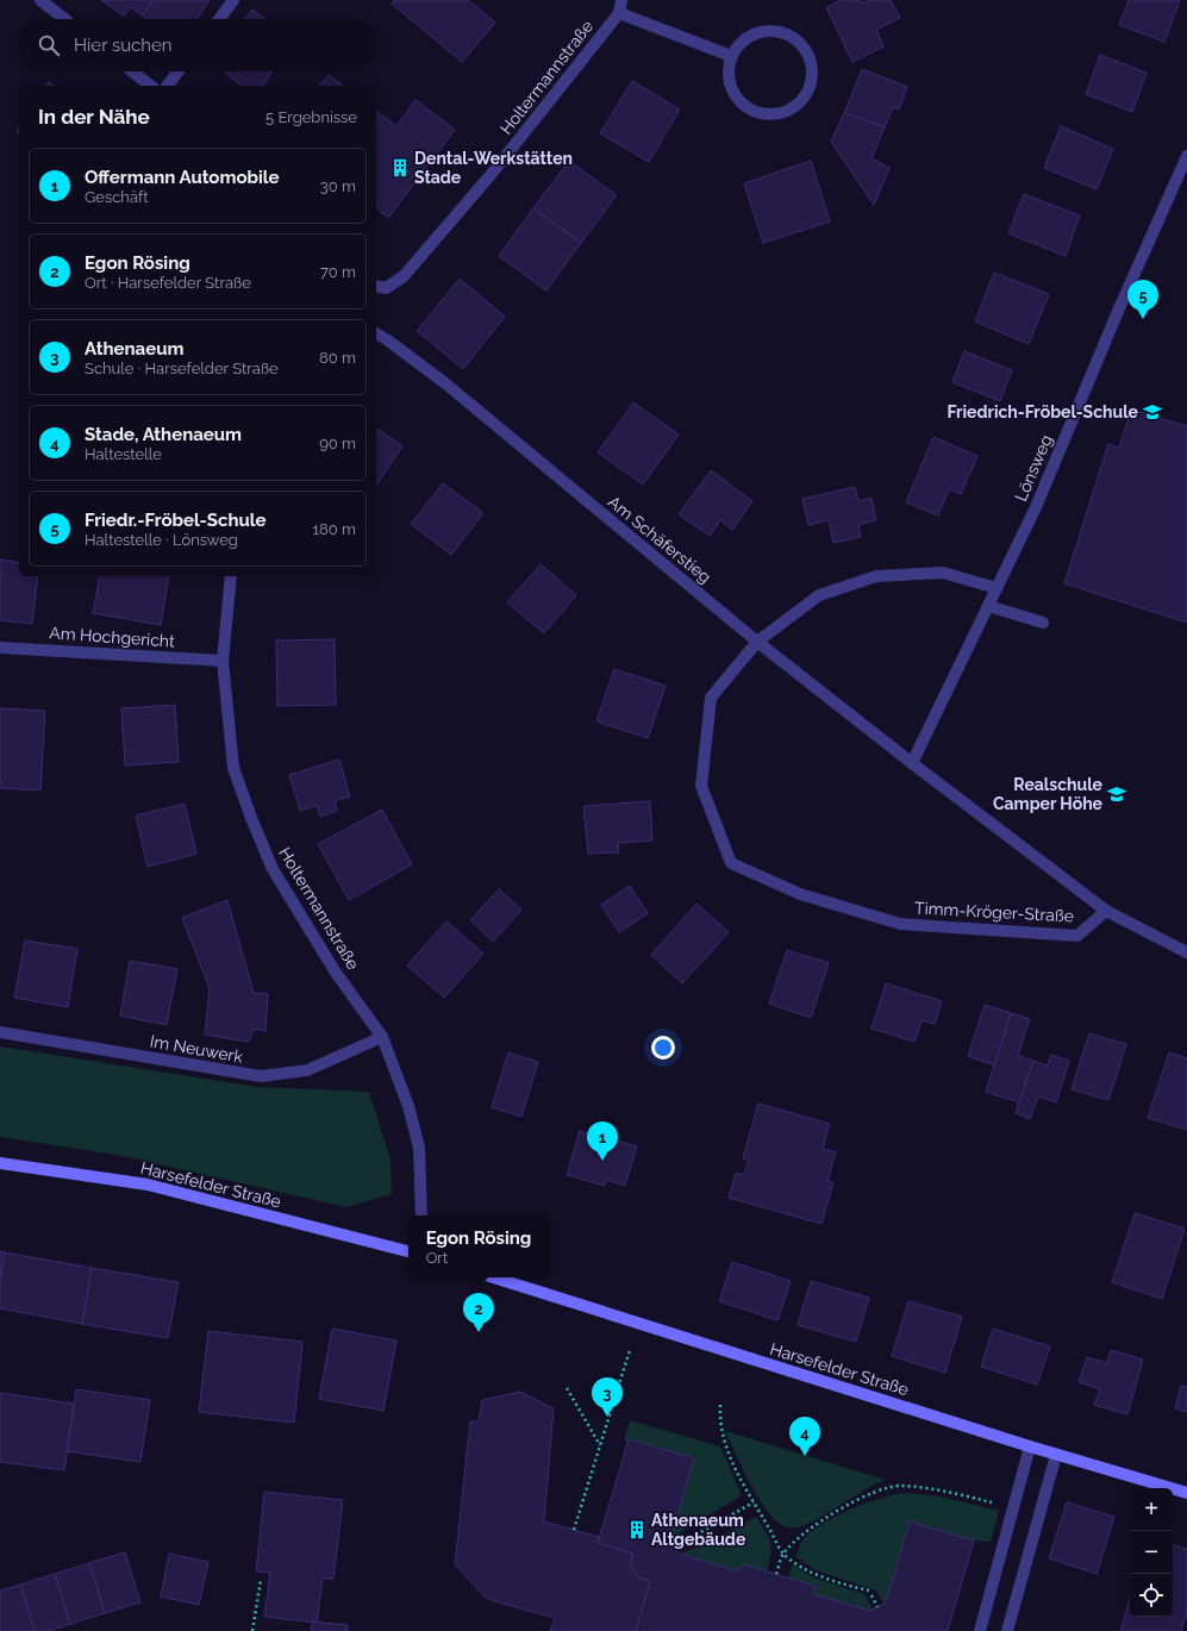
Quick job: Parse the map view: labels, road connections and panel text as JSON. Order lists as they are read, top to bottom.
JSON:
{
  "streets": {
    "main road": ["Harsefelder Straße"],
    "street": [
      "Holtermannstraße",
      "Lönsweg",
      "Am Schäferstieg",
      "Am Hochgericht",
      "Timm-Kröger-Straße",
      "Im Neuwerk"
    ]
  },
  "crossings": [
    ["Holtermannstraße", "Am Hochgericht"],
    ["Holtermannstraße", "Im Neuwerk"],
    ["Lönsweg", "Am Schäferstieg"],
    ["Lönsweg", "Timm-Kröger-Straße"],
    ["Am Schäferstieg", "Timm-Kröger-Straße"]
  ],
  "places": {
    "building": ["Dental-Werkstätten Stade", "Athenaeum Altgebäude"],
    "school or university": ["Friedrich-Fröbel-Schule", "Realschule Camper Höhe"]
  },
  "page": {
    "search": "Hier suchen",
    "heading": ["In der Nähe", "5 Ergebnisse"],
    "list": [
      {
        "mark": "1",
        "name": "Offermann Automobile",
        "note": "Geschäft",
        "value": "30 m"
      },
      {
        "mark": "2",
        "name": "Egon Rösing",
        "note": "Ort · Harsefelder Straße",
        "value": "70 m"
      },
      {
        "mark": "3",
        "name": "Athenaeum",
        "note": "Schule · Harsefelder Straße",
        "value": "80 m"
      },
      {
        "mark": "4",
        "name": "Stade, Athenaeum",
        "note": "Haltestelle",
        "value": "90 m"
      },
      {
        "mark": "5",
        "name": "Friedr.-Fröbel-Schule",
        "note": "Haltestelle · Lönsweg",
        "value": "180 m"
      }
    ],
    "pins": [
      "5",
      "1",
      "2",
      "3",
      "4"
    ],
    "popup": ["Egon Rösing", "Ort"],
    "map_buttons": ["+", "−"]
  }
}
